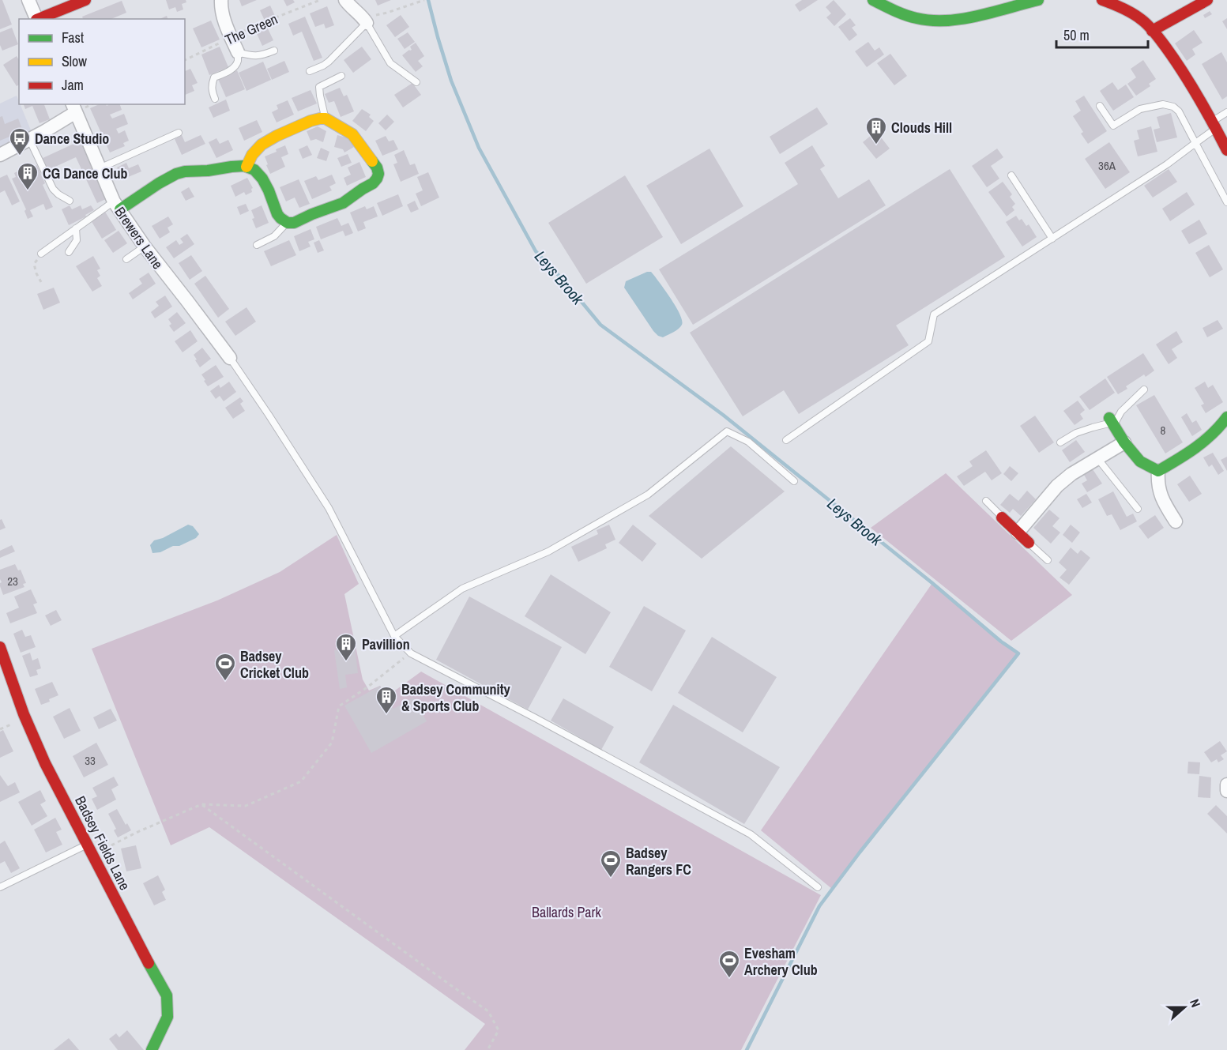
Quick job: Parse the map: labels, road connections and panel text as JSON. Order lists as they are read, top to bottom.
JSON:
{
  "streets": {
    "street": ["Brewers Lane", "Badsey Fields Lane"],
    "path": ["The Green"]
  },
  "water": ["Leys Brook"],
  "parks": ["Ballards Park"],
  "places": {
    "building": [
      "Clouds Hill",
      "CG Dance Club",
      "Pavillion",
      "Badsey Community & Sports Club"
    ],
    "bus stop": ["Dance Studio"],
    "sports": ["Badsey Cricket Club", "Badsey Rangers FC", "Evesham Archery Club"]
  },
  "house_numbers": [
    "36A",
    "8",
    "23",
    "33"
  ],
  "legend": ["Fast", "Slow", "Jam"],
  "scale_bar": "50 m",
  "north": "right"
}
